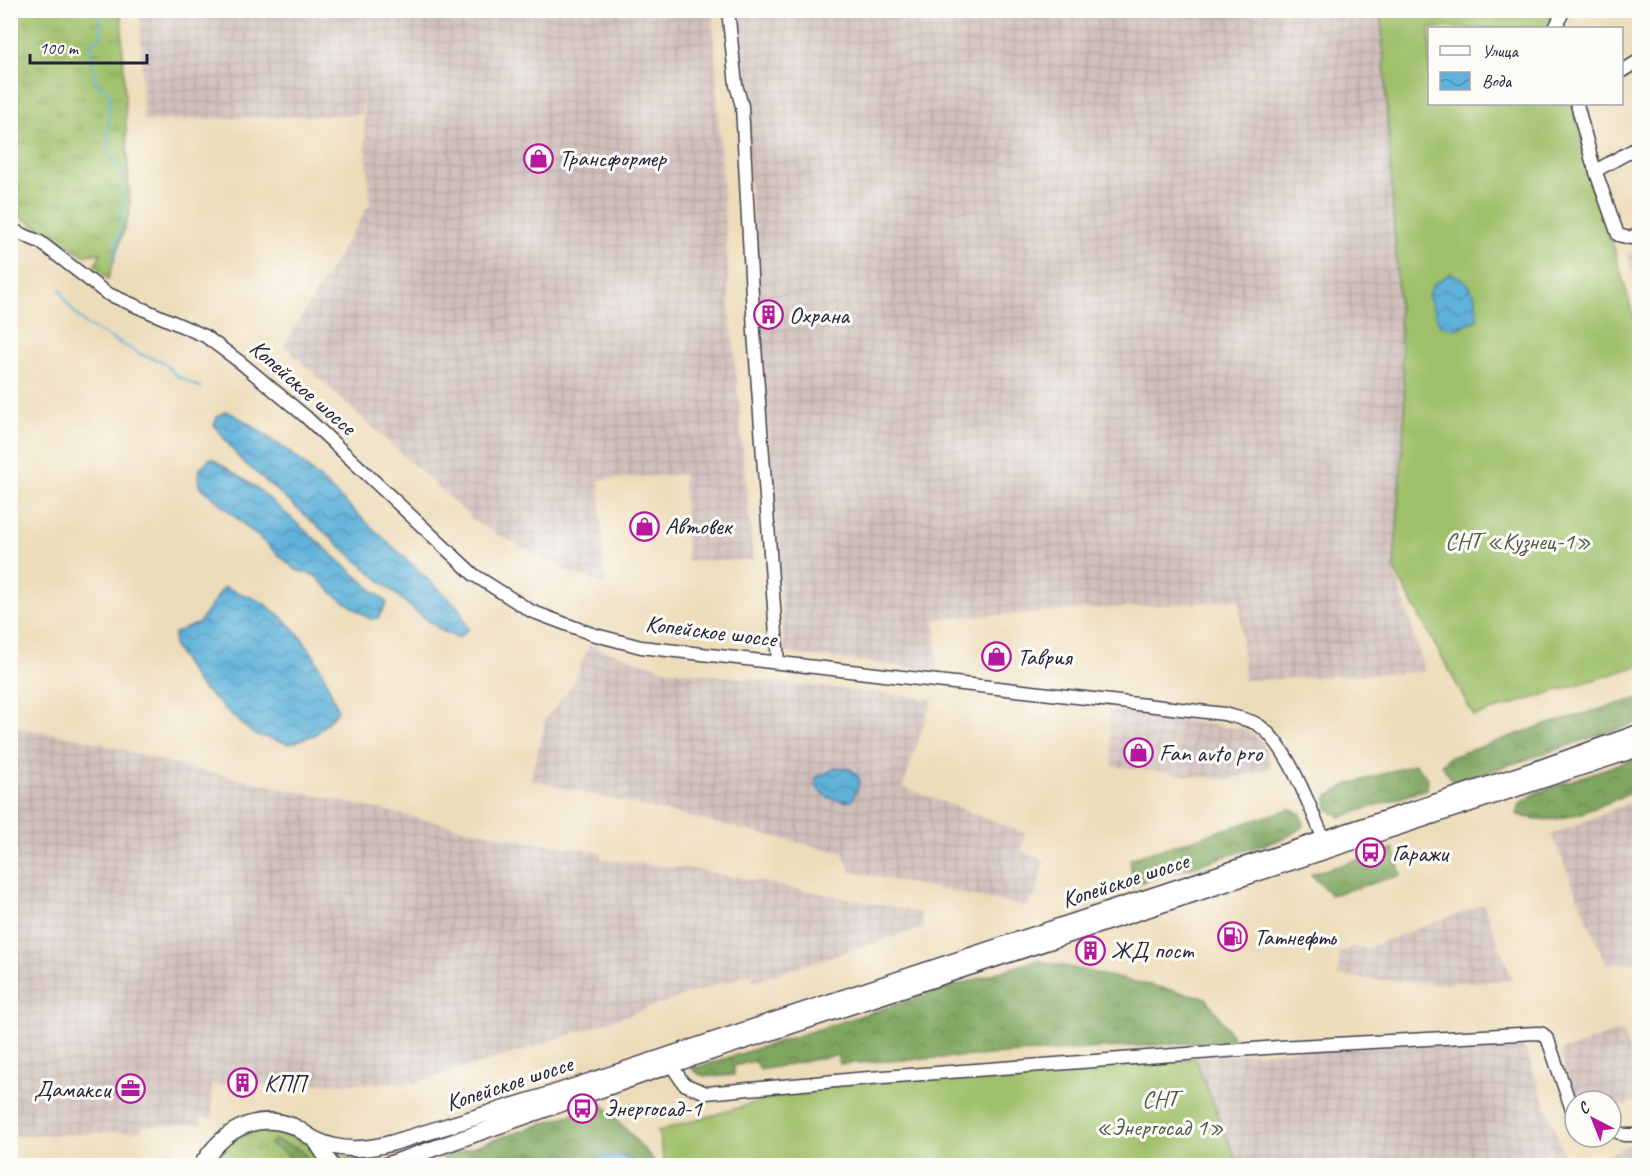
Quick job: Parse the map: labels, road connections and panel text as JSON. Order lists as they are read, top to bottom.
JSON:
{
  "streets": {
    "main road": ["Копейское шоссе"]
  },
  "parks": ["СНТ «Кузнец-1»", "СНТ «Энергосад 1»"],
  "places": {
    "shop": [
      "Трансформер",
      "Автовек",
      "Таврия",
      "Fan avto pro"
    ],
    "building": ["Охрана", "ЖД пост", "КПП"],
    "bus stop": ["Гаражи", "Энергосад-1"],
    "fuel station": ["Татнефть"],
    "office": ["Дамакси"]
  },
  "legend": ["Улица", "Вода"],
  "scale_bar": "100 m",
  "north": "top left"
}
